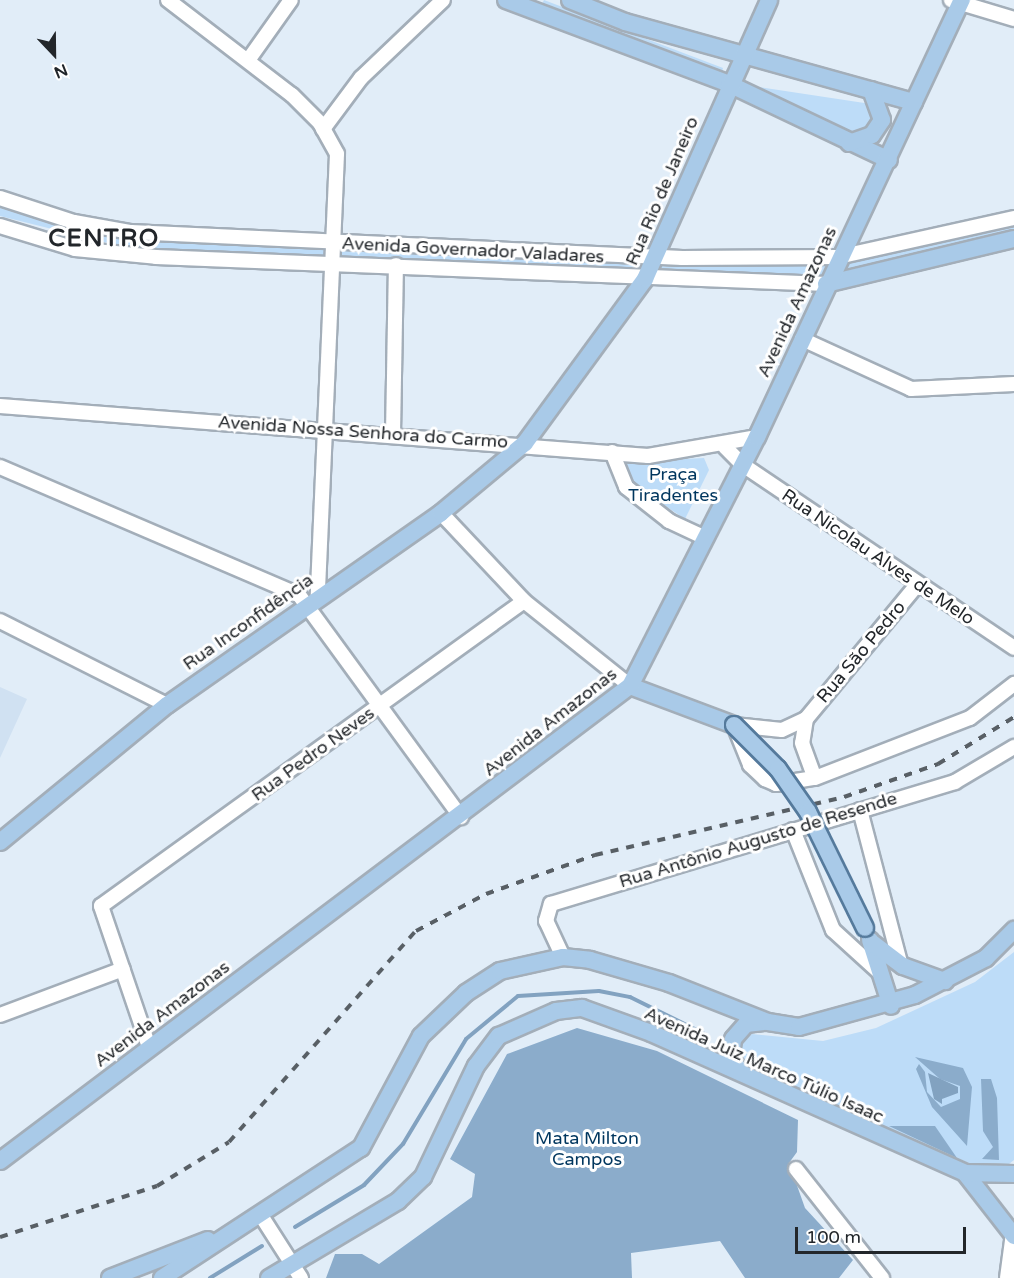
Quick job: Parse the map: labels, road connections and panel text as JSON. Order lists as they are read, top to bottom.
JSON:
{
  "streets": {
    "main road": [
      "Rua Rio de Janeiro",
      "Avenida Governador Valadares",
      "Avenida Amazonas",
      "Rua Inconfidência",
      "Avenida Juiz Marco Túlio Isaac"
    ],
    "street": [
      "Avenida Nossa Senhora do Carmo",
      "Rua Nicolau Alves de Melo",
      "Rua São Pedro",
      "Rua Pedro Neves",
      "Rua Antônio Augusto de Resende"
    ]
  },
  "crossings": [
    ["Rua Rio de Janeiro", "Avenida Governador Valadares"],
    ["Rua Rio de Janeiro", "Avenida Nossa Senhora do Carmo"],
    ["Rua Rio de Janeiro", "Rua Inconfidência"],
    ["Avenida Governador Valadares", "Avenida Amazonas"],
    ["Avenida Amazonas", "Avenida Nossa Senhora do Carmo"],
    ["Avenida Amazonas", "Rua Nicolau Alves de Melo"],
    ["Avenida Nossa Senhora do Carmo", "Rua Nicolau Alves de Melo"],
    ["Avenida Nossa Senhora do Carmo", "Rua Inconfidência"],
    ["Rua Nicolau Alves de Melo", "Rua São Pedro"],
    ["Rua Antônio Augusto de Resende", "Avenida Juiz Marco Túlio Isaac"]
  ],
  "districts": ["CENTRO"],
  "parks": ["Praça Tiradentes", "Mata Milton Campos"],
  "scale_bar": "100 m",
  "north": "bottom"
}
